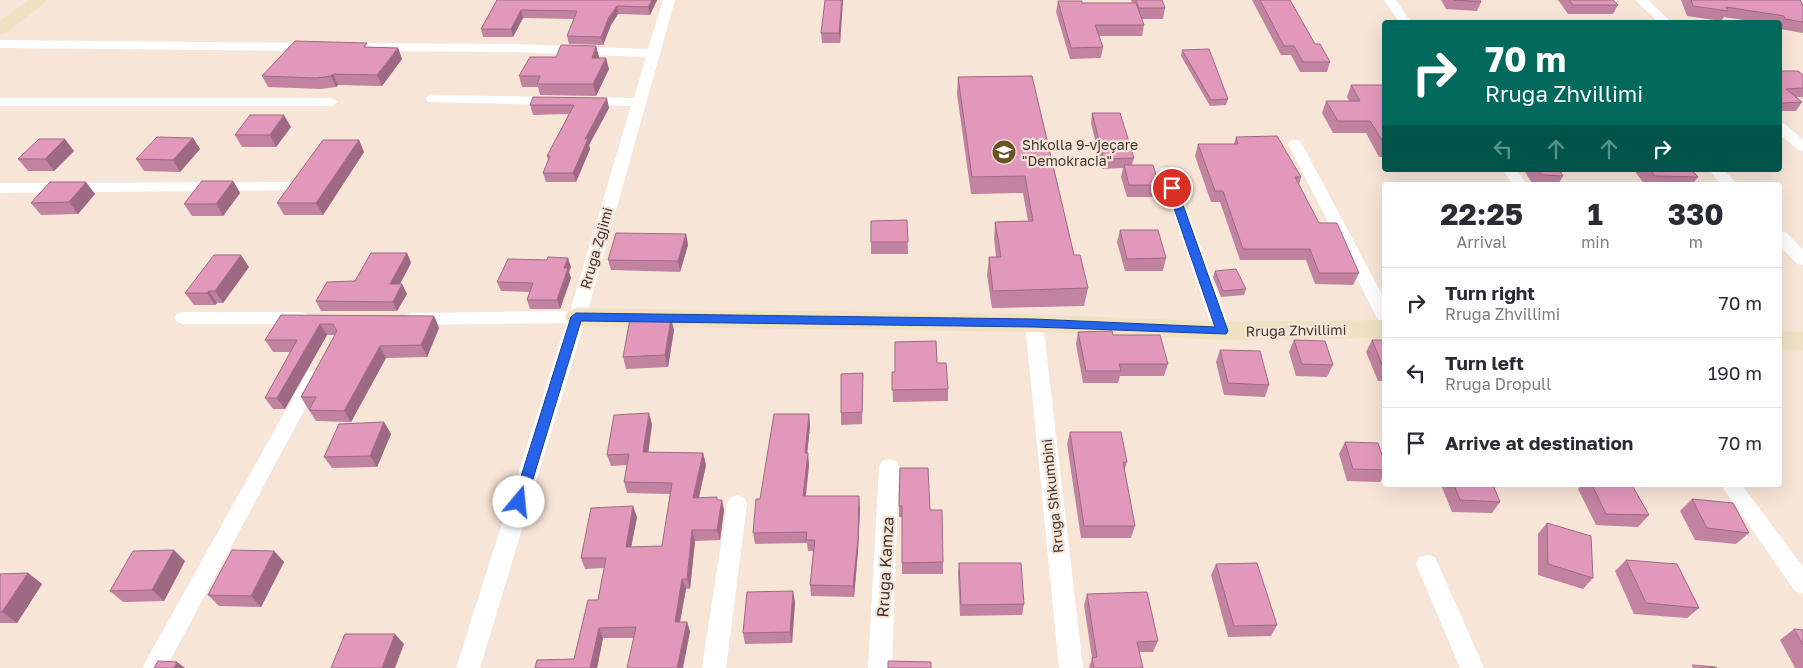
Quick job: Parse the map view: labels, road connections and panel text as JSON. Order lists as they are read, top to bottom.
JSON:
{
  "streets": {
    "street": [
      "Rruga Zgjimi",
      "Rruga Zhvillimi",
      "Rruga Shkumbini",
      "Rruga Kamza"
    ]
  },
  "crossings": [
    ["Rruga Zgjimi", "Rruga Zhvillimi"],
    ["Rruga Zhvillimi", "Rruga Shkumbini"]
  ],
  "places": {
    "school or university": ["Shkolla 9-vjeçare \"Demokracia\""]
  },
  "page": {
    "turn": ["70 m", "Rruga Zhvillimi"],
    "eta": [
      "22:25",
      "Arrival",
      "1",
      "min",
      "330",
      "m"
    ],
    "list": [
      {
        "name": "Turn right",
        "note": "Rruga Zhvillimi",
        "value": "70 m"
      },
      {
        "name": "Turn left",
        "note": "Rruga Dropull",
        "value": "190 m"
      },
      {
        "name": "Arrive at destination",
        "value": "70 m"
      }
    ]
  }
}
